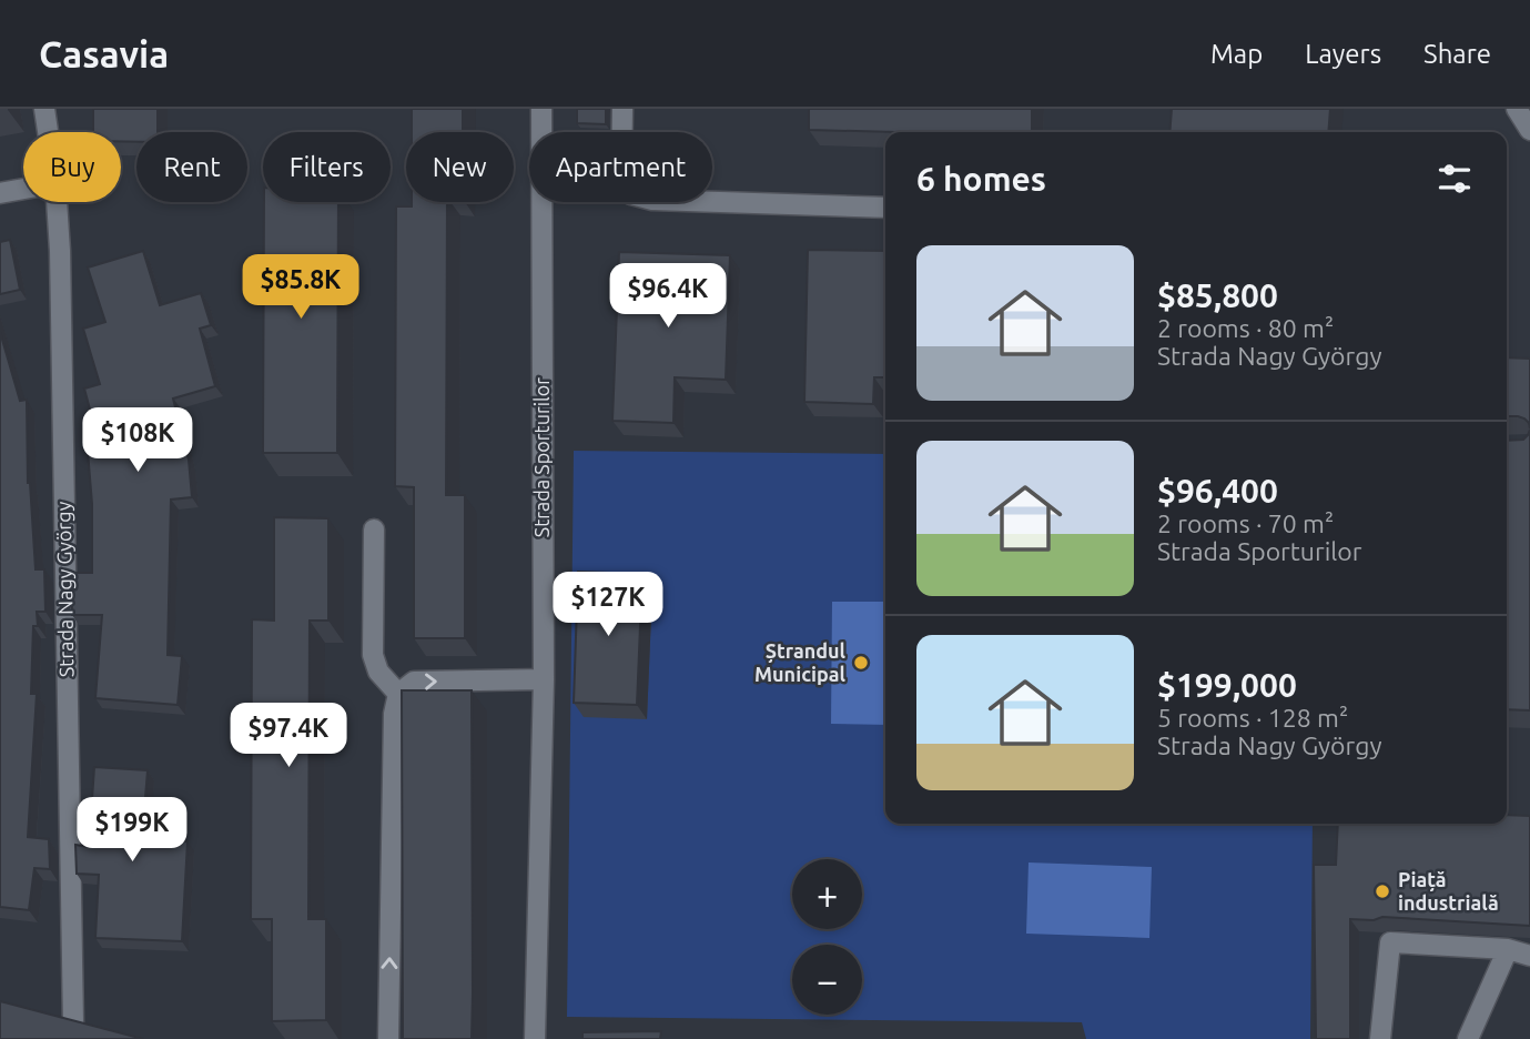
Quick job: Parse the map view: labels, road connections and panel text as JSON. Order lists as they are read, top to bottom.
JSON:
{
  "streets": {
    "street": ["Strada Sporturilor", "Strada Nagy György"]
  },
  "places": ["Ștrandul Municipal", "Piață industrială"],
  "page": {
    "header": "Casavia",
    "nav": ["Map", "Layers", "Share"],
    "chip": [
      "Buy",
      "Rent",
      "Filters",
      "New",
      "Apartment"
    ],
    "heading": "6 homes",
    "list": [
      {
        "name": "$85,800",
        "note": "2 rooms · 80 m² · Strada Nagy György"
      },
      {
        "name": "$96,400",
        "note": "2 rooms · 70 m² · Strada Sporturilor"
      },
      {
        "name": "$199,000",
        "note": "5 rooms · 128 m² · Strada Nagy György"
      }
    ],
    "price": [
      "$85.8K",
      "$96.4K",
      "$108K",
      "$127K",
      "$97.4K",
      "$199K"
    ],
    "map_buttons": ["+", "−"]
  }
}
